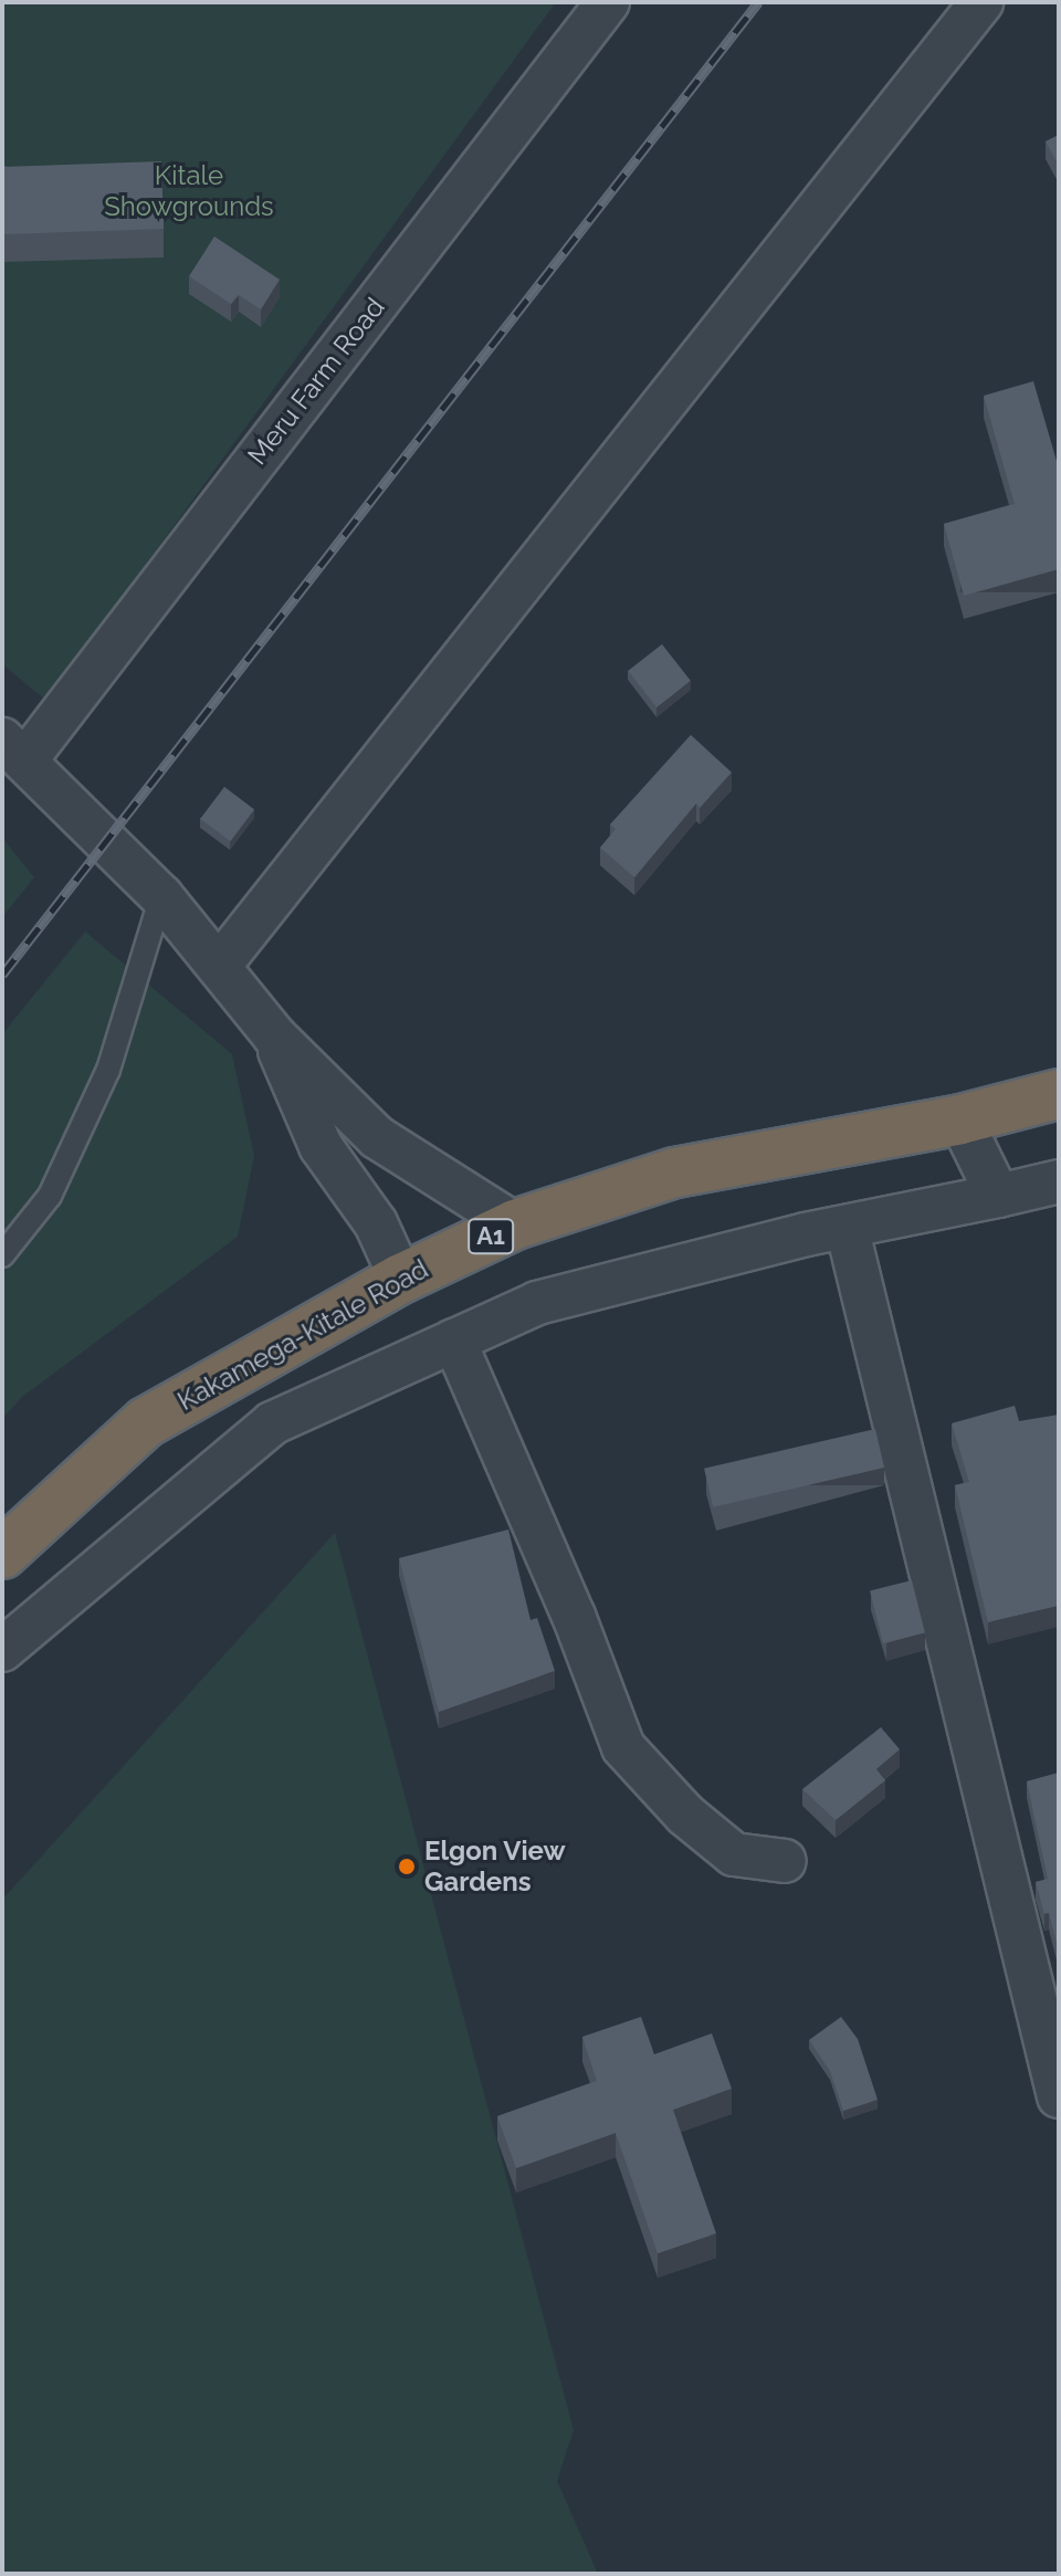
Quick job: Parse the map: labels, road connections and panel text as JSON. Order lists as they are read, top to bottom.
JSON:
{
  "streets": {
    "highway": ["A1", "Kakamega-Kitale Road"],
    "street": ["Meru Farm Road"]
  },
  "parks": ["Kitale Showgrounds"],
  "places": ["Elgon View Gardens"]
}
